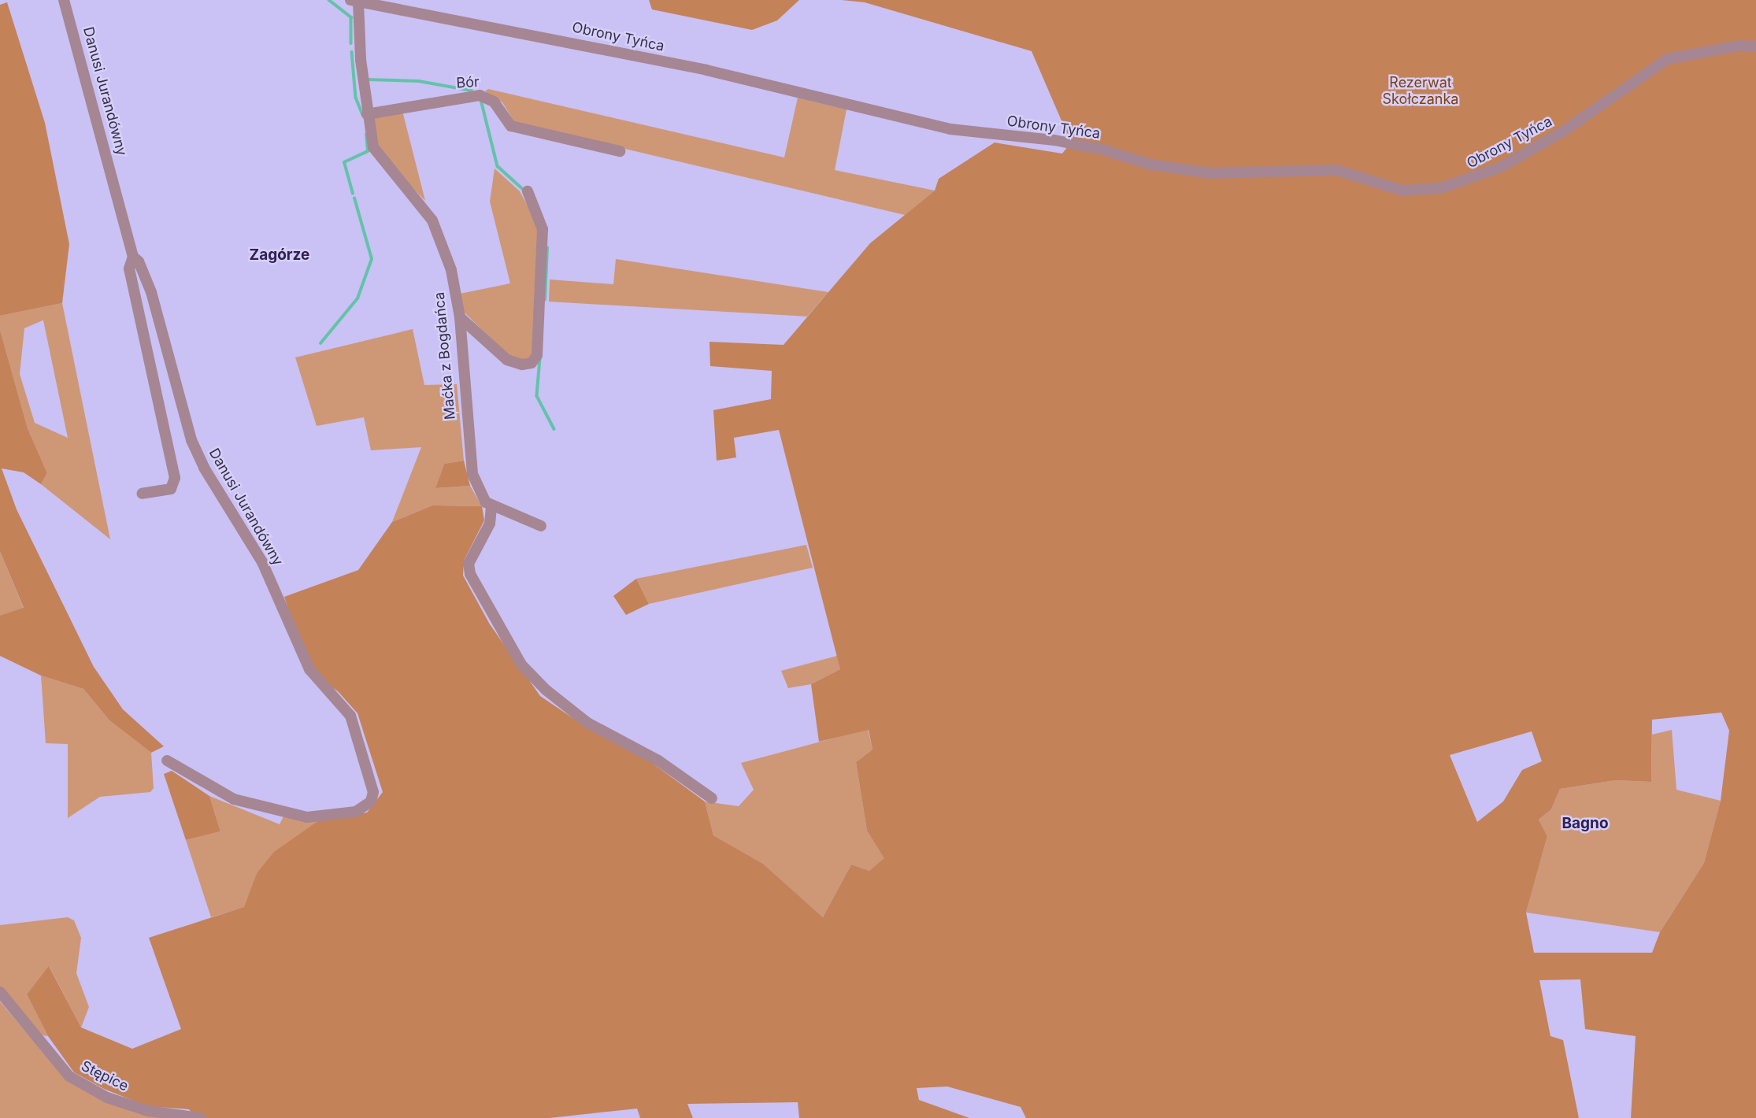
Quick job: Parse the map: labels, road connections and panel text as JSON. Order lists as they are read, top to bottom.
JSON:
{
  "streets": {
    "street": [
      "Obrony Tyńca",
      "Bór",
      "Danusi Jurandówny",
      "Maćka z Bogdańca",
      "Stępice"
    ]
  },
  "crossings": [
    ["Obrony Tyńca", "Maćka z Bogdańca"],
    ["Bór", "Maćka z Bogdańca"]
  ],
  "districts": ["Zagórze", "Bagno"],
  "parks": ["Rezerwat Skołczanka"]
}
